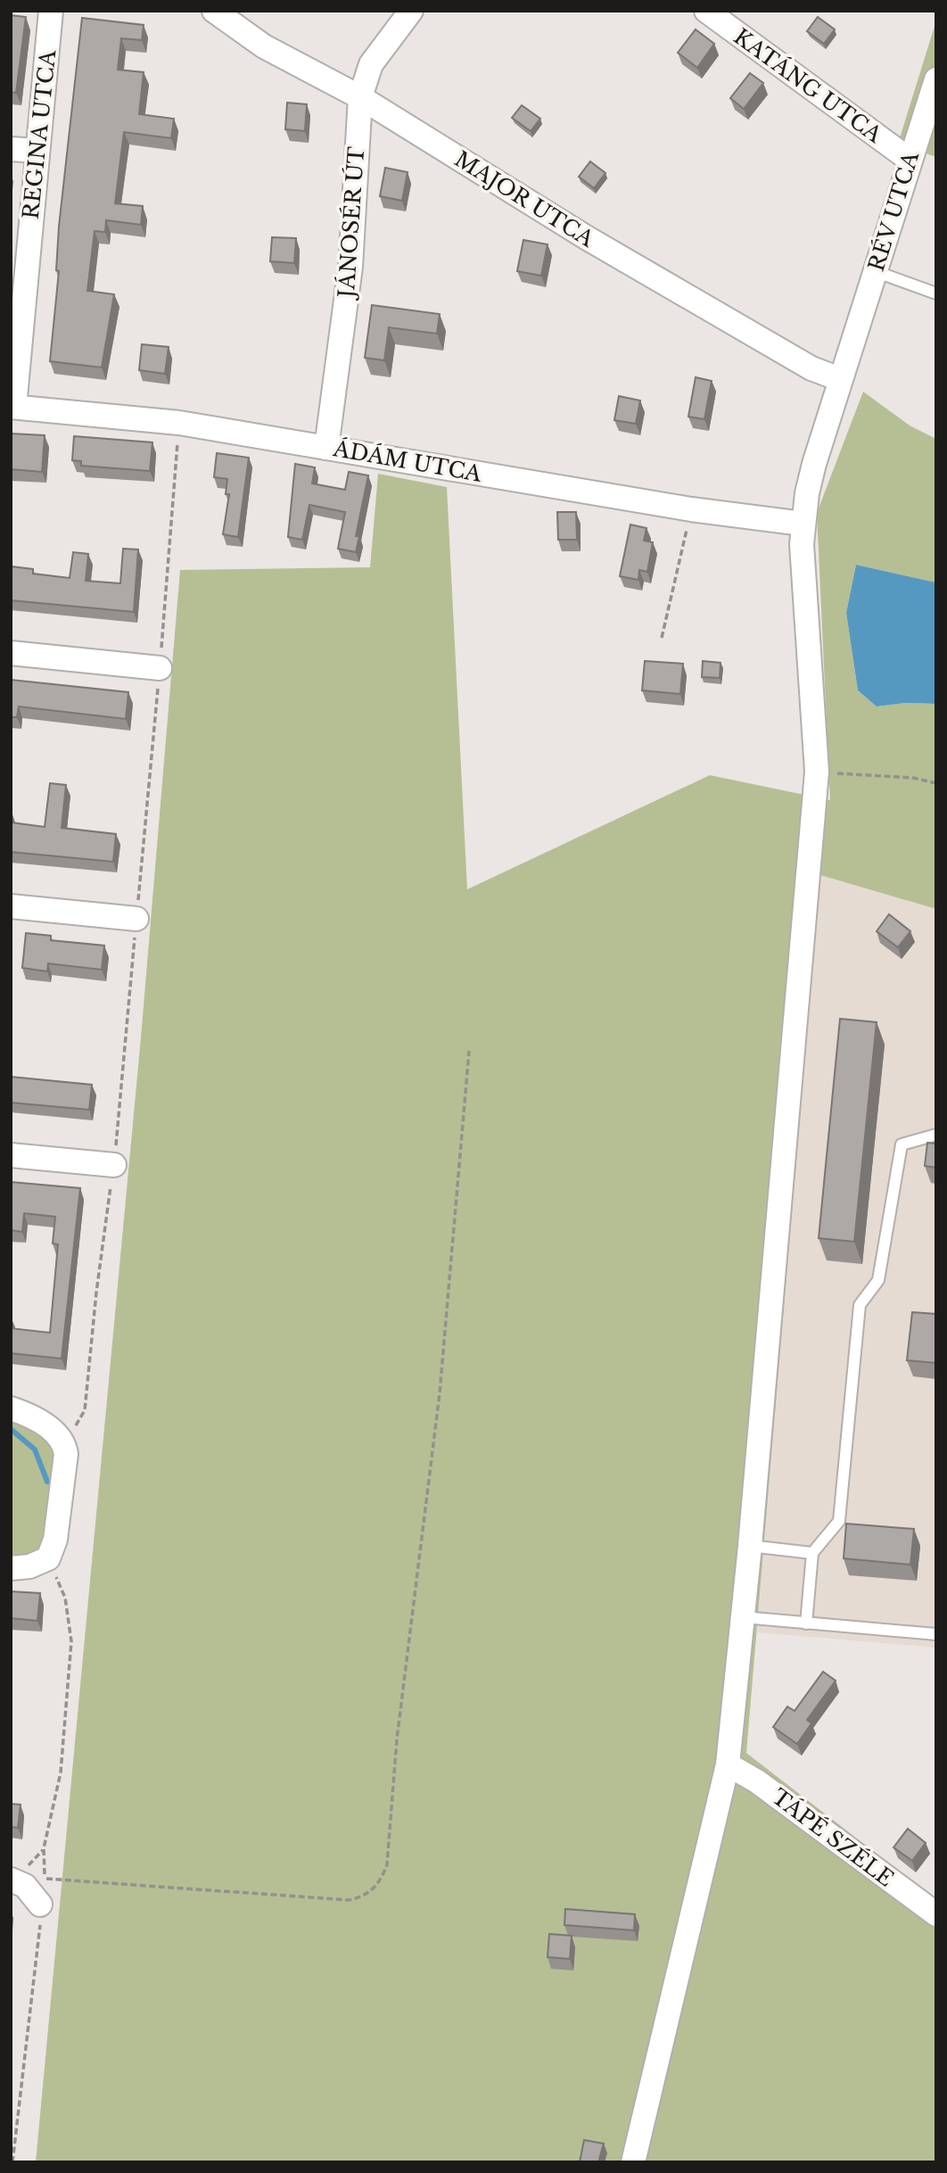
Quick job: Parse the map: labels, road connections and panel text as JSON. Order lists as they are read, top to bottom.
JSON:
{
  "streets": {
    "street": [
      "KATÁNG UTCA",
      "REGINA UTCA",
      "MAJOR UTCA",
      "RÉV UTCA",
      "JÁNOSÉR ÚT",
      "ÁDÁM UTCA",
      "TÁPÉ SZÉLE"
    ]
  },
  "crossings": [
    ["KATÁNG UTCA", "RÉV UTCA"],
    ["REGINA UTCA", "ÁDÁM UTCA"],
    ["MAJOR UTCA", "RÉV UTCA"],
    ["MAJOR UTCA", "JÁNOSÉR ÚT"],
    ["RÉV UTCA", "ÁDÁM UTCA"],
    ["RÉV UTCA", "TÁPÉ SZÉLE"],
    ["JÁNOSÉR ÚT", "ÁDÁM UTCA"]
  ]
}
